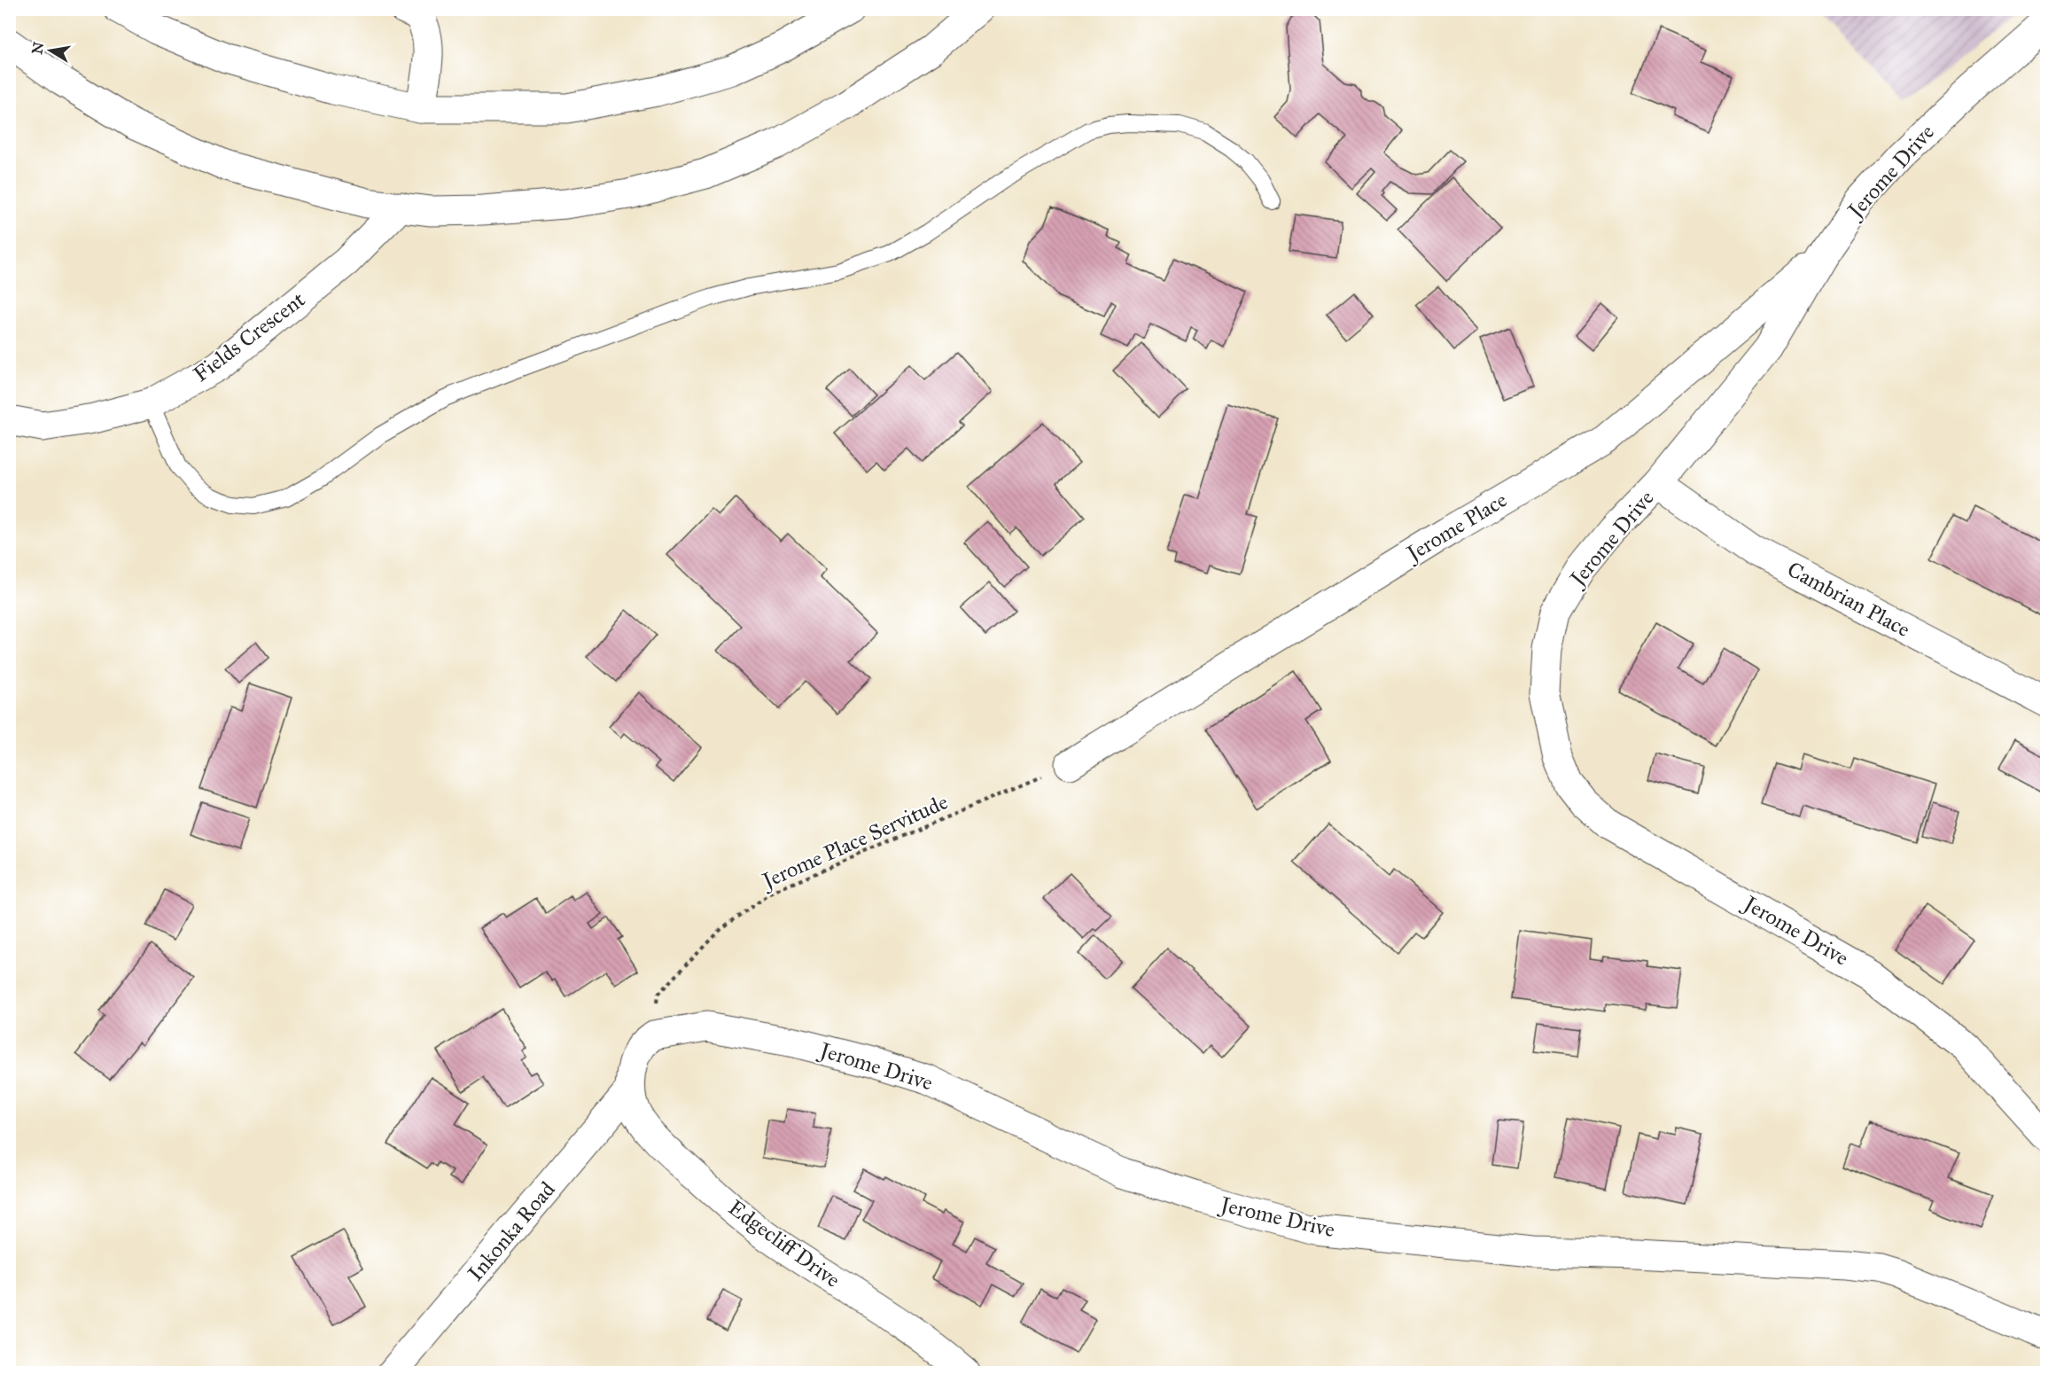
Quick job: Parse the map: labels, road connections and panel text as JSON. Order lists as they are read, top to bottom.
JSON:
{
  "streets": {
    "main road": [
      "Jerome Drive",
      "Fields Crescent",
      "Jerome Place",
      "Cambrian Place",
      "Inkonka Road",
      "Edgecliff Drive"
    ],
    "path": ["Jerome Place Servitude"]
  },
  "crossings": [
    ["Jerome Drive", "Jerome Place"],
    ["Jerome Drive", "Cambrian Place"],
    ["Jerome Drive", "Jerome Place Servitude"],
    ["Jerome Place", "Jerome Place Servitude"],
    ["Inkonka Road", "Edgecliff Drive"]
  ],
  "north": "left"
}
